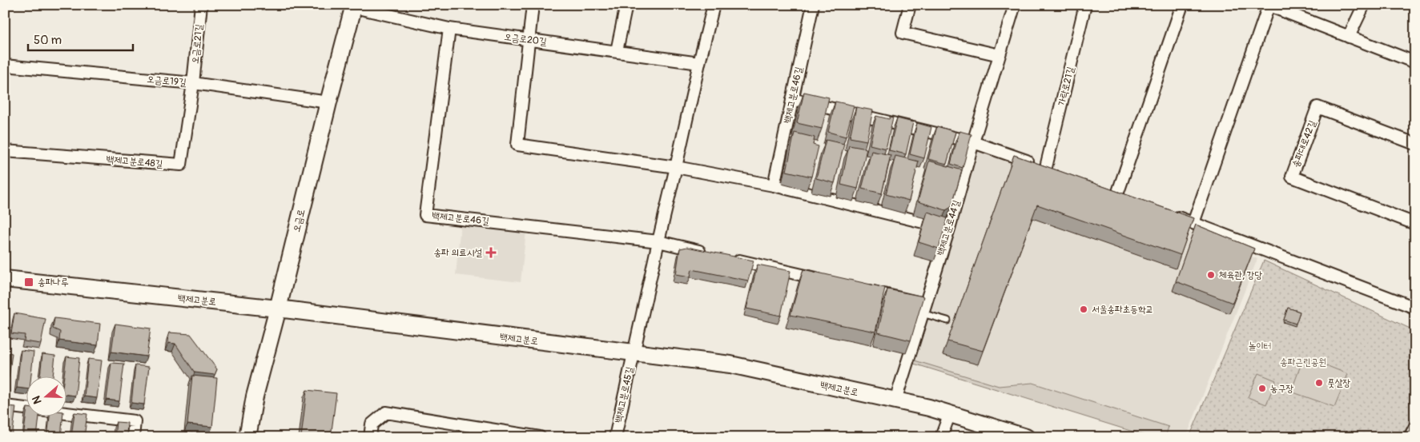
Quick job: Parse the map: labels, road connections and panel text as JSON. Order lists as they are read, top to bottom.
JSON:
{
  "streets": {
    "main road": ["오금로", "백제고분로"],
    "street": [
      "오금로20길",
      "오금로21길",
      "오금로19길",
      "가락로21길",
      "백제고분로46길",
      "송파대로42길",
      "백제고분로48길",
      "백제고분로44길",
      "백제고분로45길"
    ]
  },
  "crossings": [
    ["오금로20길", "백제고분로46길"],
    ["오금로20길", "오금로"],
    ["오금로21길", "오금로19길"],
    ["오금로21길", "백제고분로48길"],
    ["오금로19길", "백제고분로48길"],
    ["오금로19길", "오금로"],
    ["가락로21길", "백제고분로44길"],
    ["오금로", "백제고분로"],
    ["백제고분로44길", "백제고분로"],
    ["백제고분로", "백제고분로45길"]
  ],
  "parks": ["놀이터", "송파근린공원"],
  "places": {
    "health": ["송파 의료시설"],
    "other": [
      "체육관, 강당",
      "서울송파초등학교",
      "풋살장",
      "농구장"
    ],
    "transit": ["송파나루"]
  },
  "scale_bar": "50 m",
  "north": "left"
}
